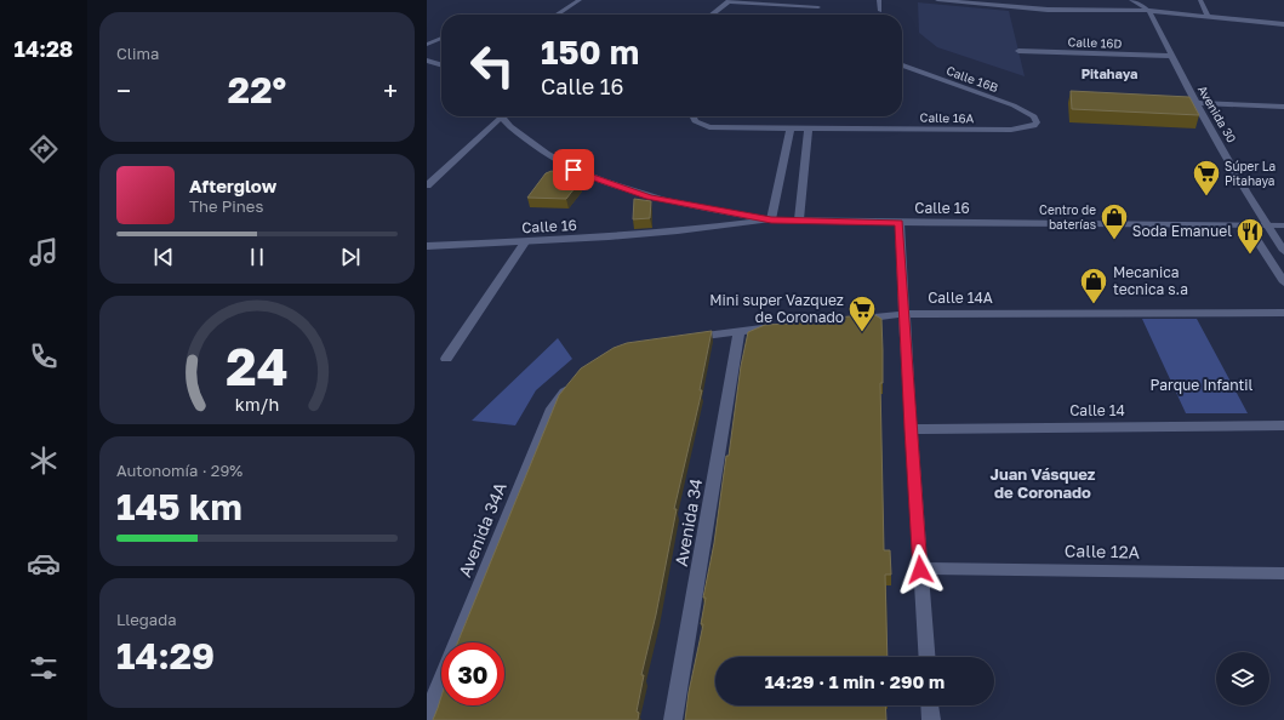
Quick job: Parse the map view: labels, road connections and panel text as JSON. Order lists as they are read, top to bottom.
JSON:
{
  "streets": {
    "street": [
      "Calle 16D",
      "Calle 16B",
      "Avenida 30",
      "Calle 16A",
      "Calle 16",
      "Calle 14A",
      "Calle 14",
      "Avenida 34",
      "Avenida 34A",
      "Calle 12A"
    ]
  },
  "crossings": [
    ["Calle 16D", "Avenida 30"],
    ["Calle 16B", "Calle 16A"],
    ["Avenida 30", "Calle 16"]
  ],
  "districts": ["Pitahaya", "Juan Vásquez de Coronado"],
  "parks": ["Parque Infantil"],
  "places": {
    "supermarket": ["Súper La Pitahaya", "Mini super Vazquez de Coronado"],
    "shop": ["Centro de baterías", "Mecanica tecnica s.a"],
    "restaurant": ["Soda Emanuel"]
  },
  "page": {
    "tabs": "14:28",
    "tile": [
      "Clima",
      ["Autonomía · 29%", "145 km"],
      ["Llegada", "14:29"]
    ],
    "turn": ["150 m", "Calle 16"],
    "heat": ["−", "22°", "+"],
    "song": ["Afterglow", "The Pines"],
    "limit": "30",
    "trip": "14:29 · 1 min · 290 m",
    "gauge": ["24", "km/h"]
  }
}
